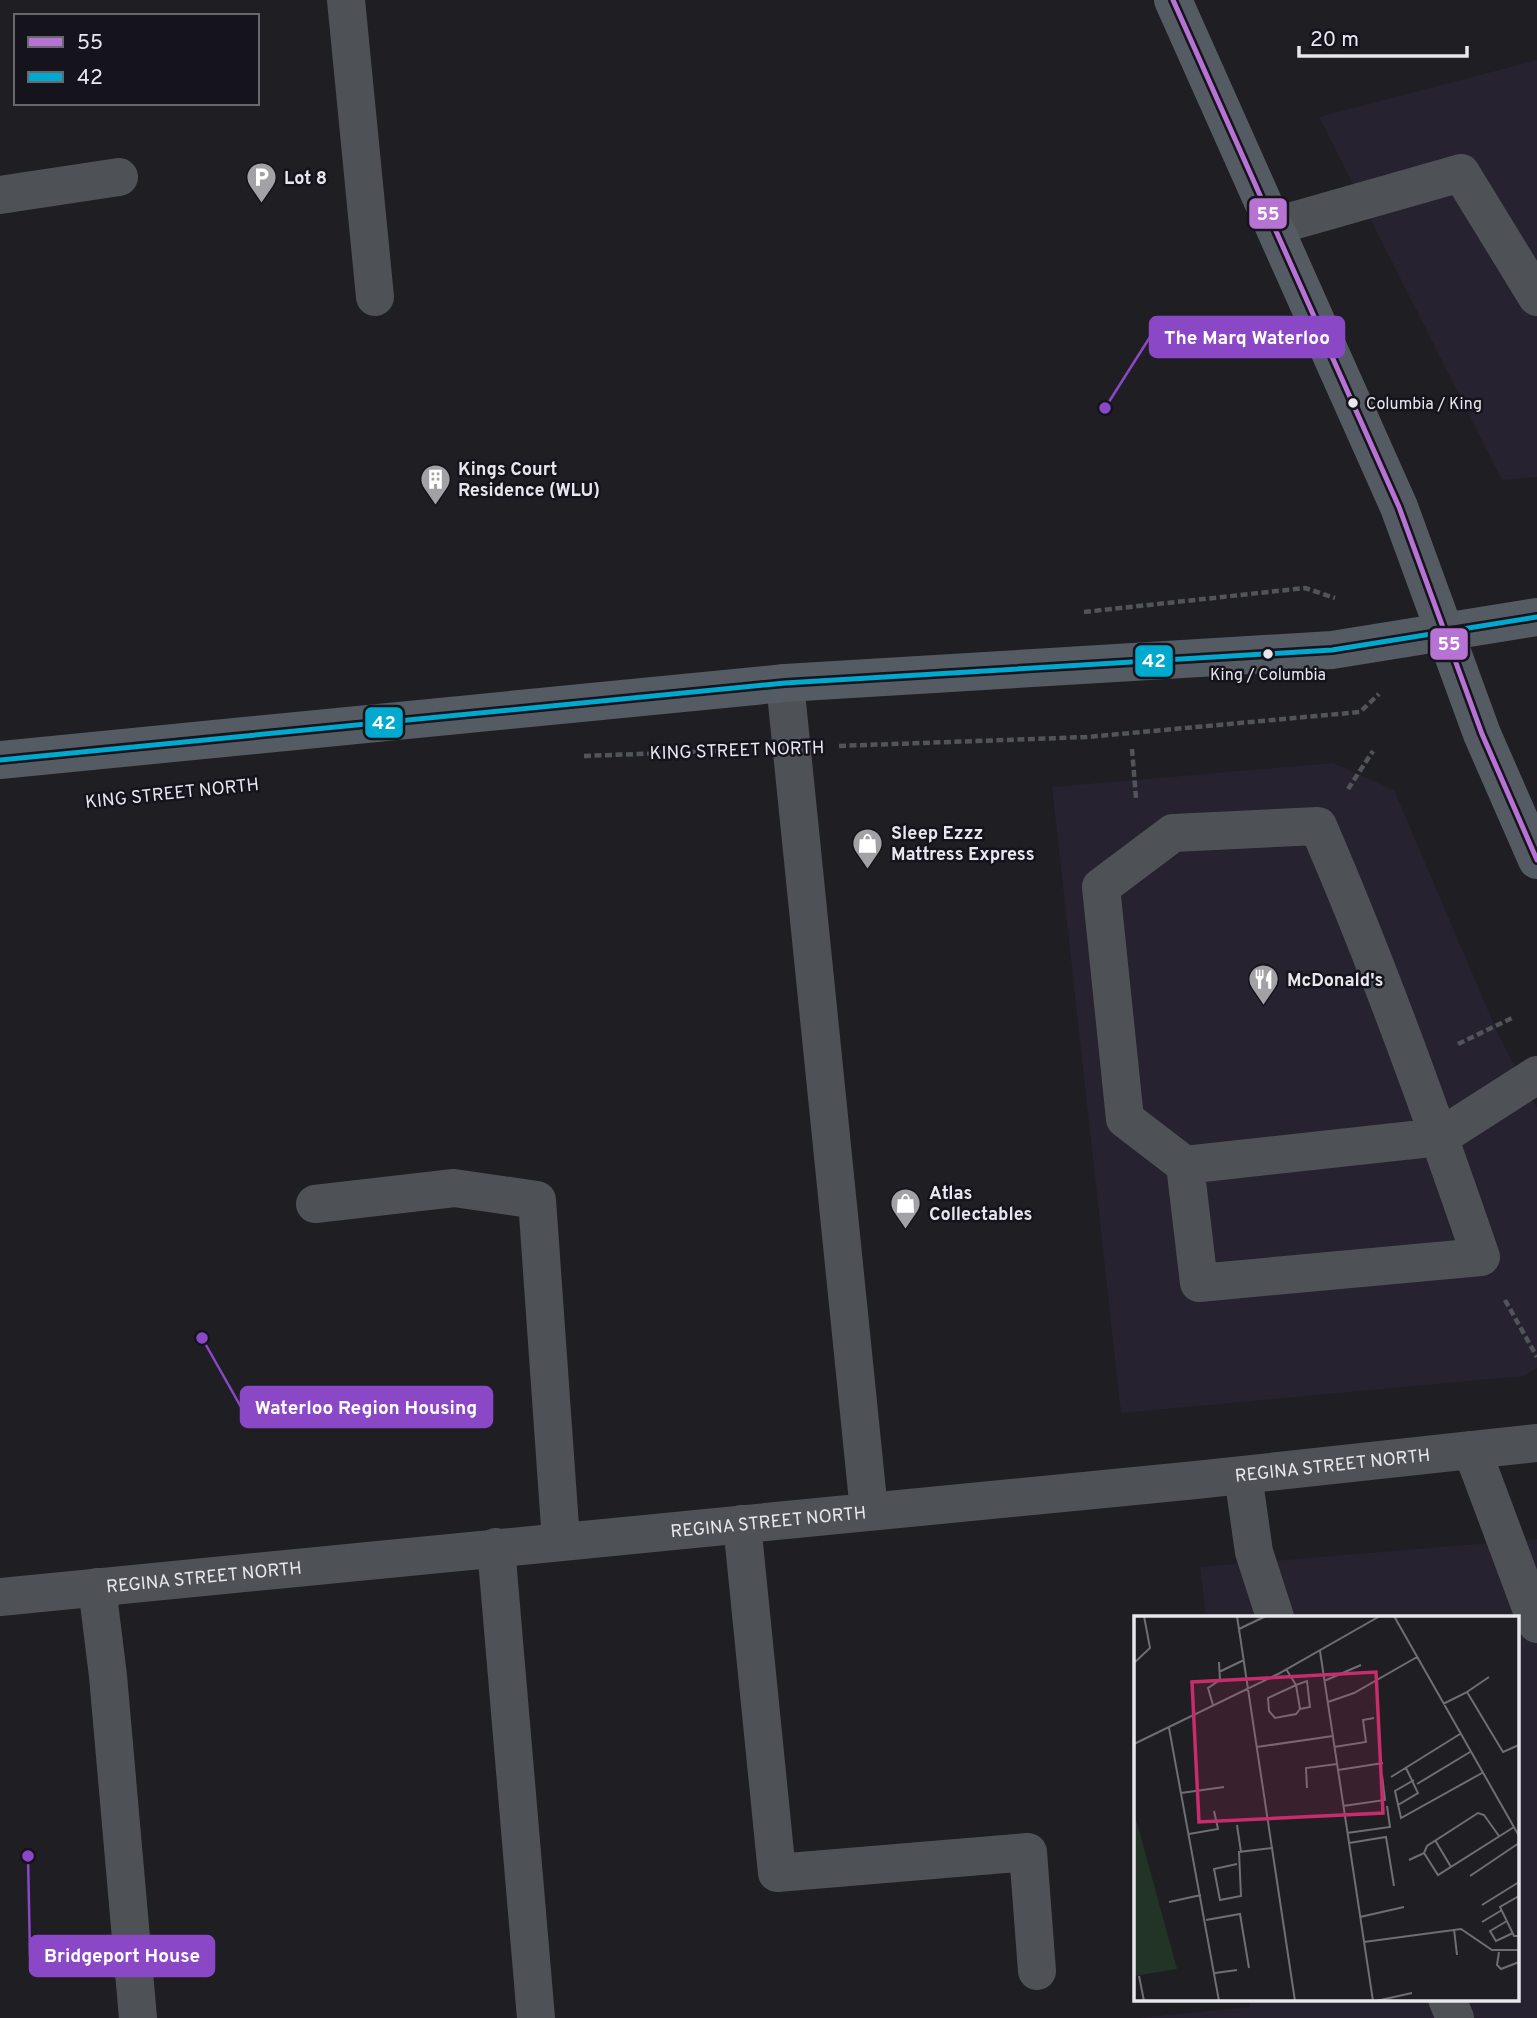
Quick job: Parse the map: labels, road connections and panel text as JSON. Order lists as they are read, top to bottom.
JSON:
{
  "streets": {
    "street": ["REGINA STREET NORTH"],
    "path": ["KING STREET NORTH"]
  },
  "places": {
    "parking": ["Lot 8"],
    "other": [
      "Columbia / King",
      "The Marq Waterloo",
      "King / Columbia",
      "Waterloo Region Housing",
      "Bridgeport House"
    ],
    "building": ["Kings Court Residence (WLU)"],
    "shop": ["Sleep Ezzz Mattress Express", "Atlas Collectables"],
    "restaurant": ["McDonald's"]
  },
  "lines": ["transit line 55", "transit line 42"],
  "legend": ["55", "42"],
  "scale_bar": "20 m"
}
